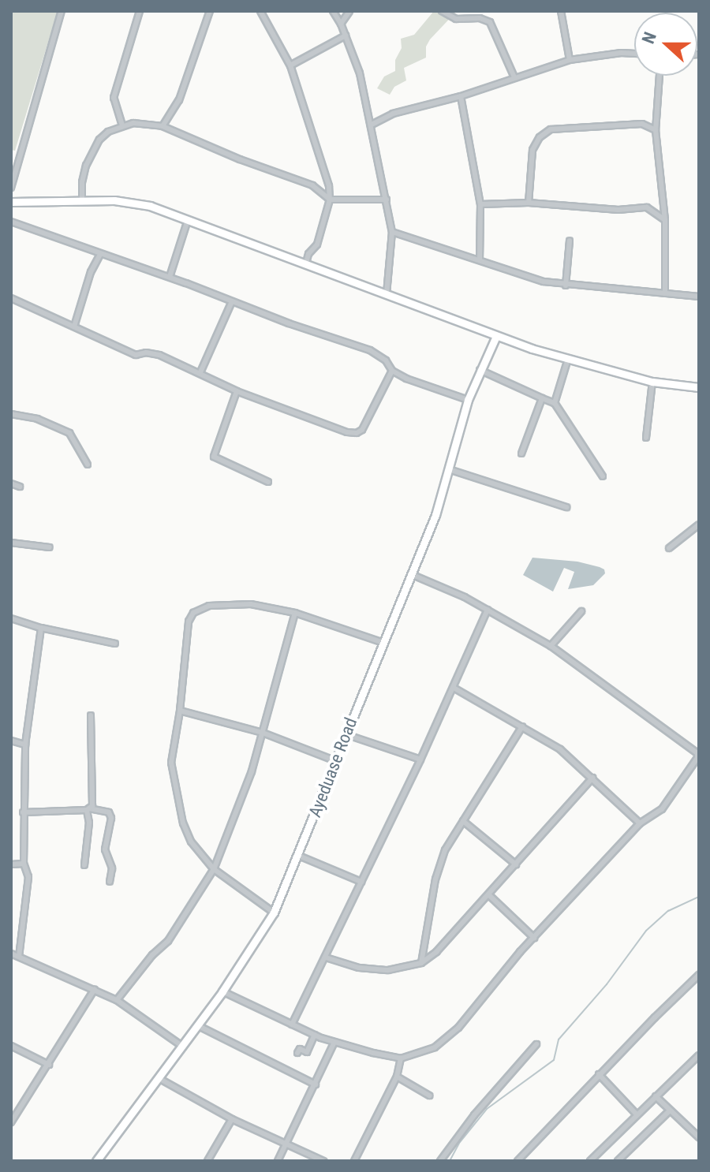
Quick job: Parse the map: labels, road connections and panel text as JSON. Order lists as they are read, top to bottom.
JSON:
{
  "streets": {
    "street": ["Ayeduase Road"]
  },
  "north": "left"
}
